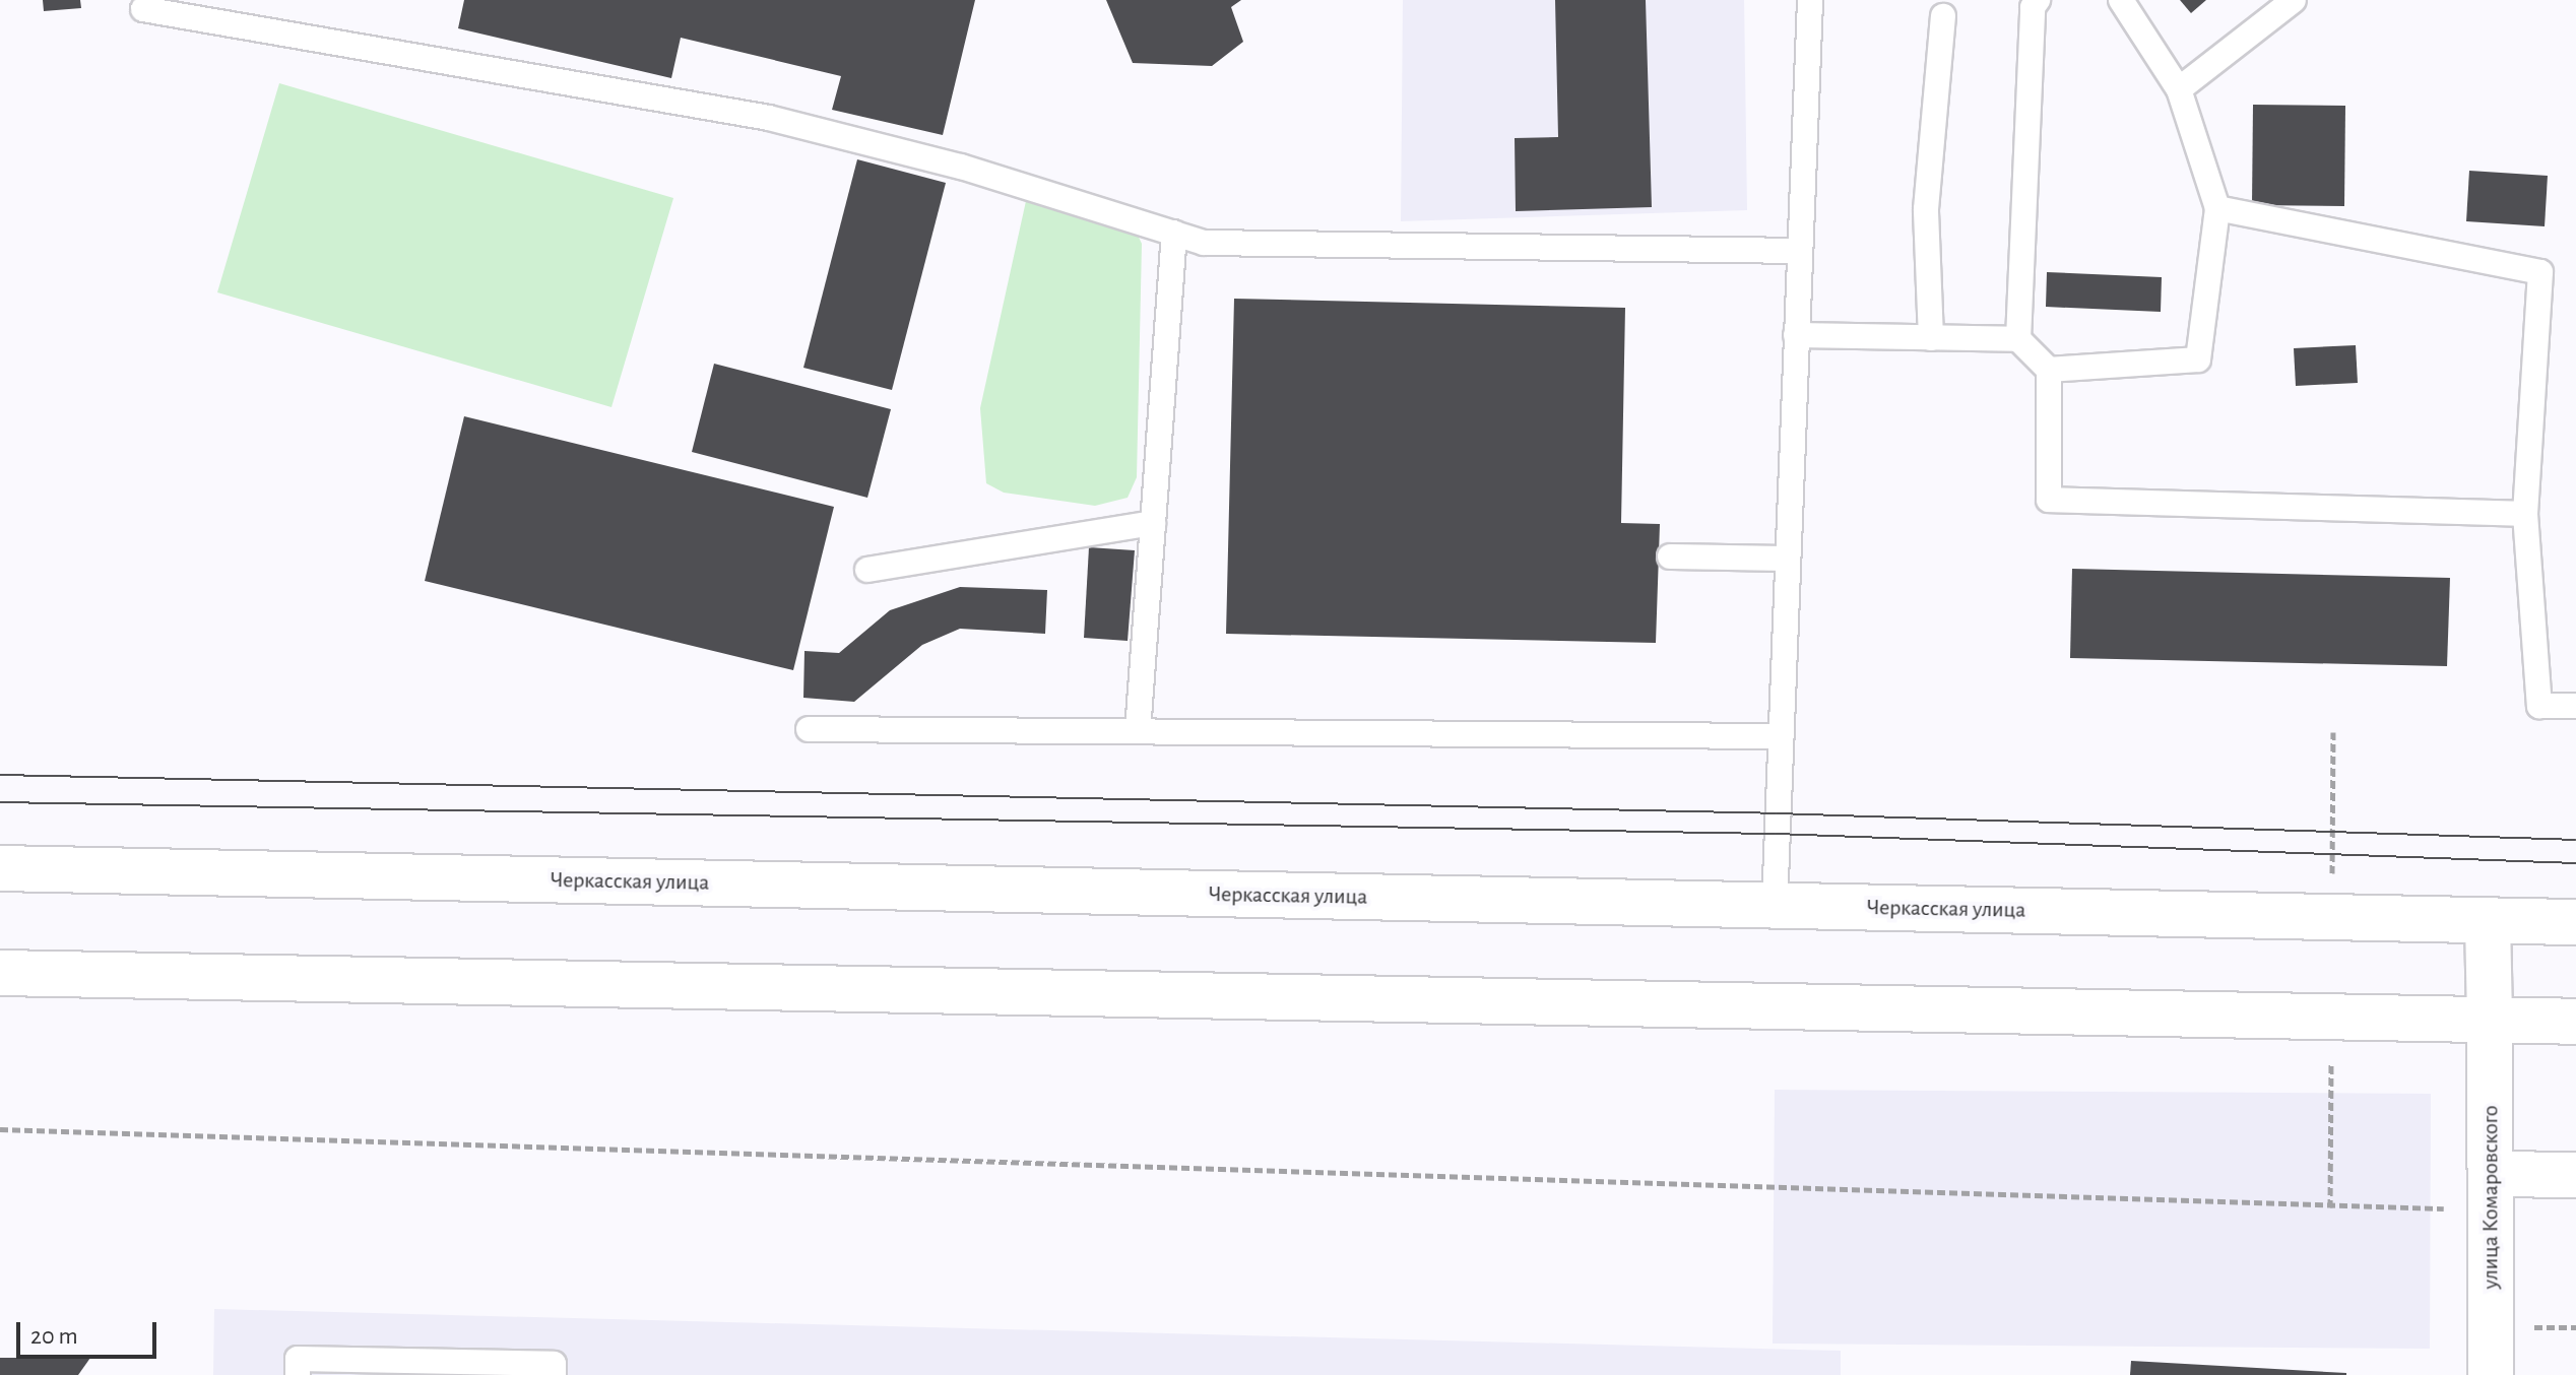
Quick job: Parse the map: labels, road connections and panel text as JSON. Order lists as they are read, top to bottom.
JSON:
{
  "streets": {
    "main road": ["Черкасская улица", "улица Комаровского"]
  },
  "crossings": [
    ["Черкасская улица", "улица Комаровского"]
  ],
  "scale_bar": "20 m"
}
